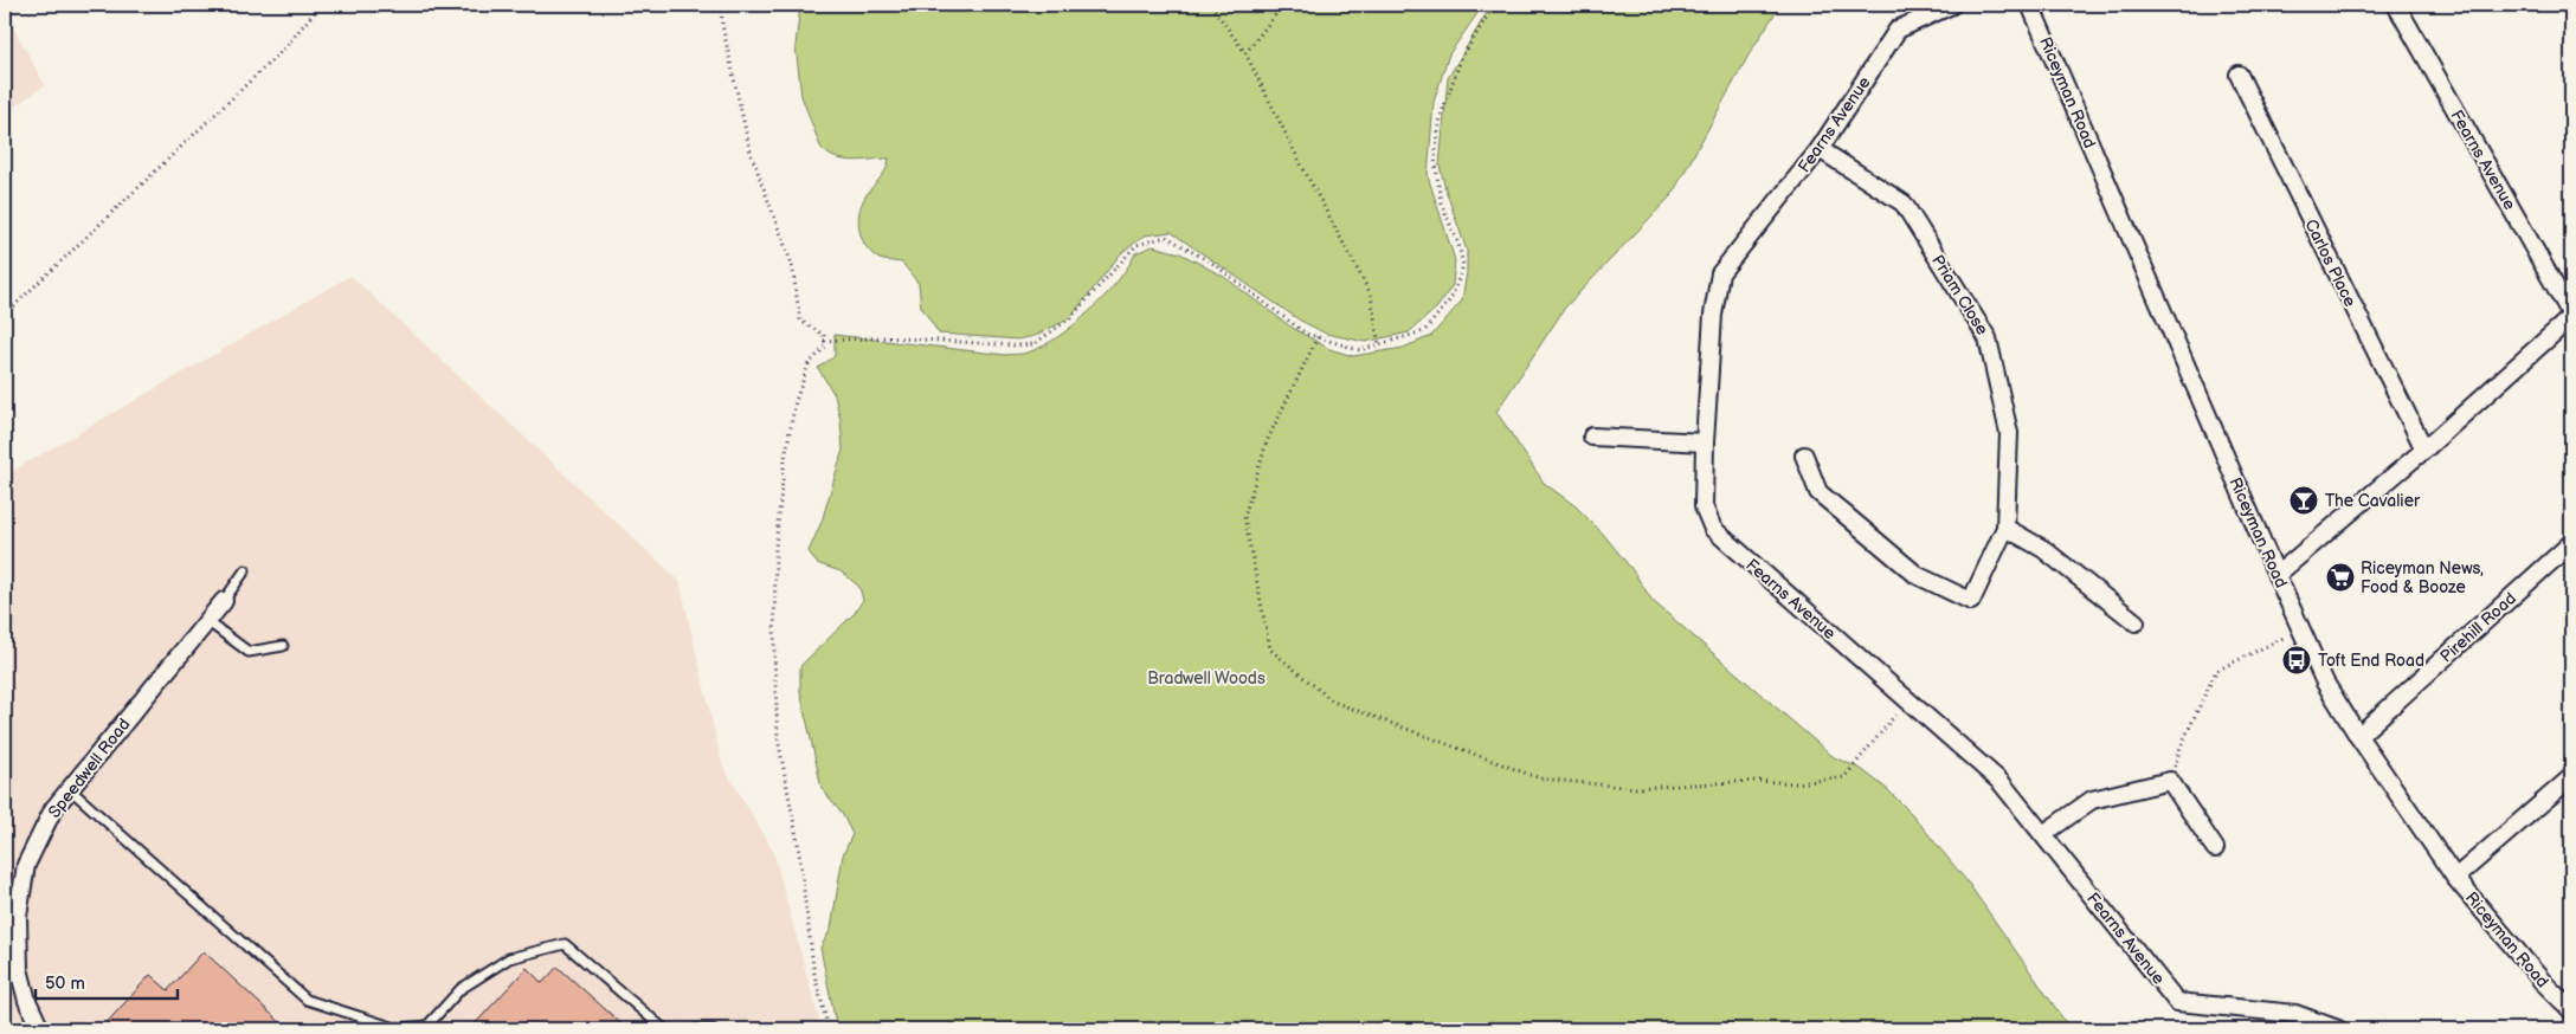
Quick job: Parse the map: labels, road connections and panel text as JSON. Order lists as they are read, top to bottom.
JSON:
{
  "streets": {
    "street": [
      "Riceyman Road",
      "Fearns Avenue",
      "Carlos Place",
      "Priam Close",
      "Pirehill Road",
      "Speedwell Road"
    ]
  },
  "crossings": [
    ["Riceyman Road", "Pirehill Road"],
    ["Fearns Avenue", "Priam Close"]
  ],
  "parks": ["Bradwell Woods"],
  "places": {
    "bar": ["The Cavalier"],
    "supermarket": ["Riceyman News, Food & Booze"],
    "bus stop": ["Toft End Road"]
  },
  "scale_bar": "50 m"
}
